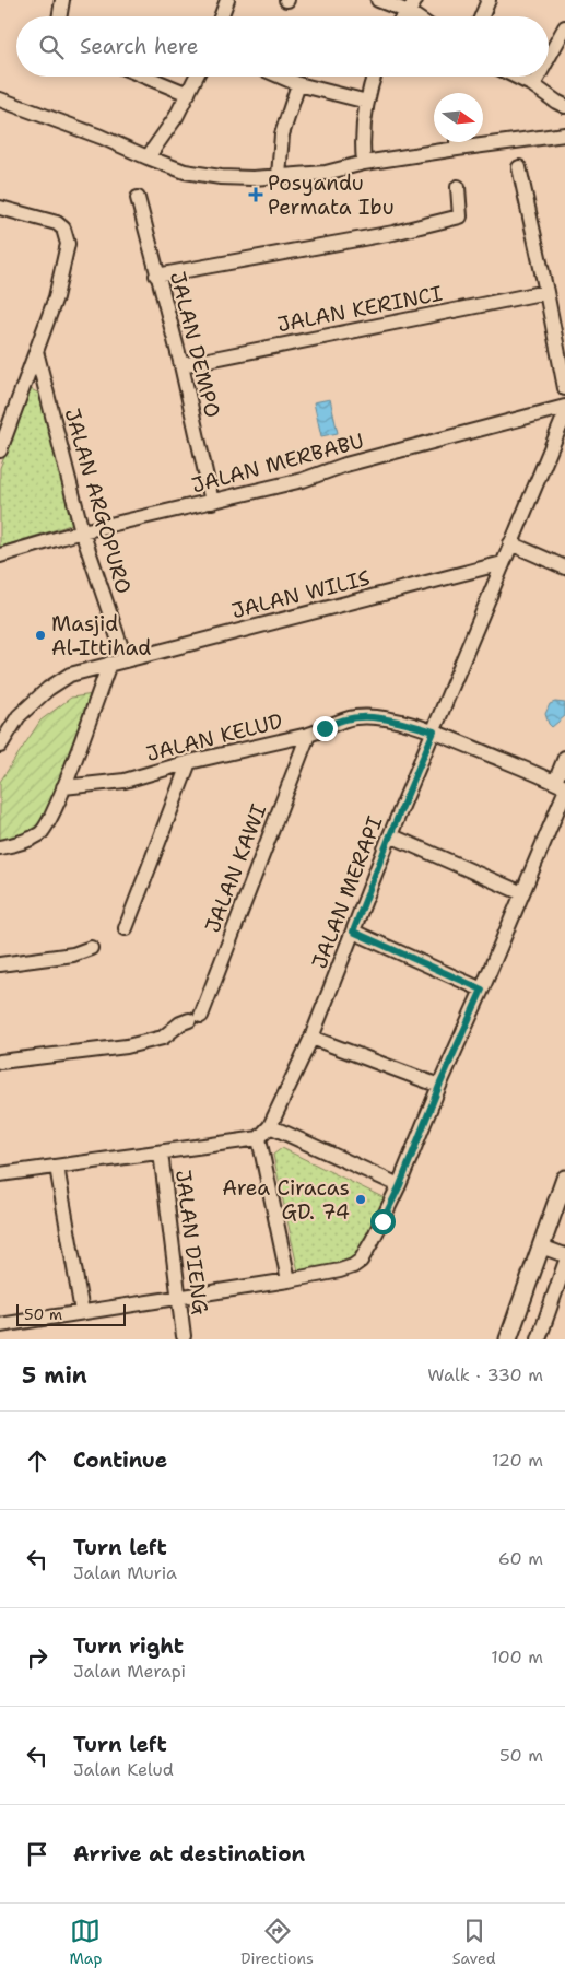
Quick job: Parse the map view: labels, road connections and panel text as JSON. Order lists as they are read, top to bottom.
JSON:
{
  "streets": {
    "street": [
      "JALAN KERINCI",
      "JALAN DEMPO",
      "JALAN MERBABU",
      "JALAN ARGOPURO",
      "JALAN WILIS",
      "JALAN KELUD",
      "JALAN KAWI",
      "JALAN MERAPI",
      "JALAN DIENG"
    ]
  },
  "crossings": [
    ["JALAN KERINCI", "JALAN DEMPO"],
    ["JALAN DEMPO", "JALAN MERBABU"],
    ["JALAN MERBABU", "JALAN ARGOPURO"],
    ["JALAN ARGOPURO", "JALAN WILIS"],
    ["JALAN WILIS", "JALAN MERAPI"],
    ["JALAN KELUD", "JALAN KAWI"],
    ["JALAN KELUD", "JALAN MERAPI"]
  ],
  "places": {
    "health": ["Posyandu Permata Ibu"],
    "other": ["Masjid Al-Ittihad", "Area Ciracas GD. 74"]
  },
  "scale_bar": "50 m",
  "north": "right",
  "page": {
    "search": "Search here",
    "scale": "50 m",
    "heading": ["5 min", "Walk · 330 m"],
    "list": [
      ["Continue", "120 m"],
      ["Turn left", "Jalan Muria", "60 m"],
      ["Turn right", "Jalan Merapi", "100 m"],
      ["Turn left", "Jalan Kelud", "50 m"],
      "Arrive at destination"
    ],
    "nav": ["Map", "Directions", "Saved"]
  }
}
